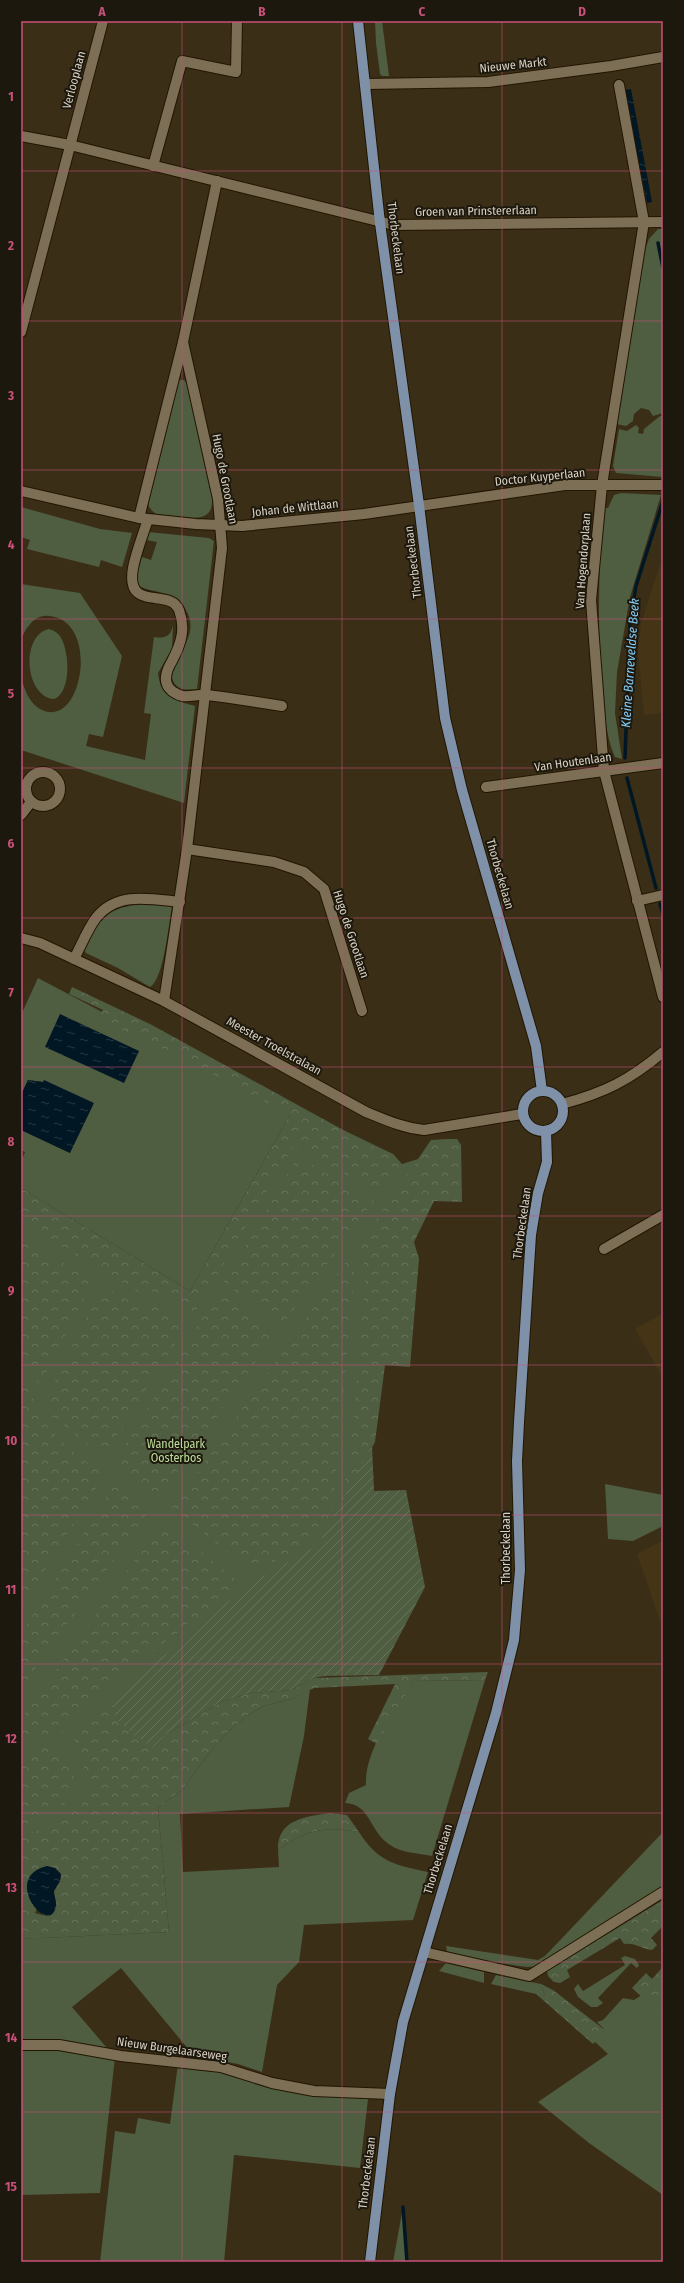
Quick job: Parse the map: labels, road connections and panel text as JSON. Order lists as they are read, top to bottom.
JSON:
{
  "streets": {
    "main road": ["Thorbeckelaan"],
    "street": [
      "Nieuwe Markt",
      "Verlooplaan",
      "Groen van Prinstererlaan",
      "Doctor Kuyperlaan",
      "Hugo de Grootlaan",
      "Johan de Wittlaan",
      "Van Hogendorplaan",
      "Van Houtenlaan",
      "Meester Troelstralaan",
      "Nieuw Burgelaarseweg"
    ]
  },
  "crossings": [
    ["Nieuwe Markt", "Thorbeckelaan"],
    ["Verlooplaan", "Groen van Prinstererlaan"],
    ["Groen van Prinstererlaan", "Thorbeckelaan"],
    ["Groen van Prinstererlaan", "Hugo de Grootlaan"],
    ["Groen van Prinstererlaan", "Van Hogendorplaan"],
    ["Thorbeckelaan", "Doctor Kuyperlaan"],
    ["Thorbeckelaan", "Johan de Wittlaan"],
    ["Thorbeckelaan", "Meester Troelstralaan"],
    ["Thorbeckelaan", "Nieuw Burgelaarseweg"],
    ["Doctor Kuyperlaan", "Johan de Wittlaan"],
    ["Doctor Kuyperlaan", "Van Hogendorplaan"],
    ["Hugo de Grootlaan", "Johan de Wittlaan"],
    ["Hugo de Grootlaan", "Meester Troelstralaan"],
    ["Van Hogendorplaan", "Van Houtenlaan"]
  ],
  "water": ["Kleine Barneveldse Beek"],
  "parks": ["Wandelpark Oosterbos"],
  "grid": {
    "columns": [
      "A",
      "B",
      "C",
      "D"
    ],
    "rows": [
      "1",
      "2",
      "3",
      "4",
      "5",
      "6",
      "7",
      "8",
      "9",
      "10",
      "11",
      "12",
      "13",
      "14",
      "15"
    ]
  }
}
